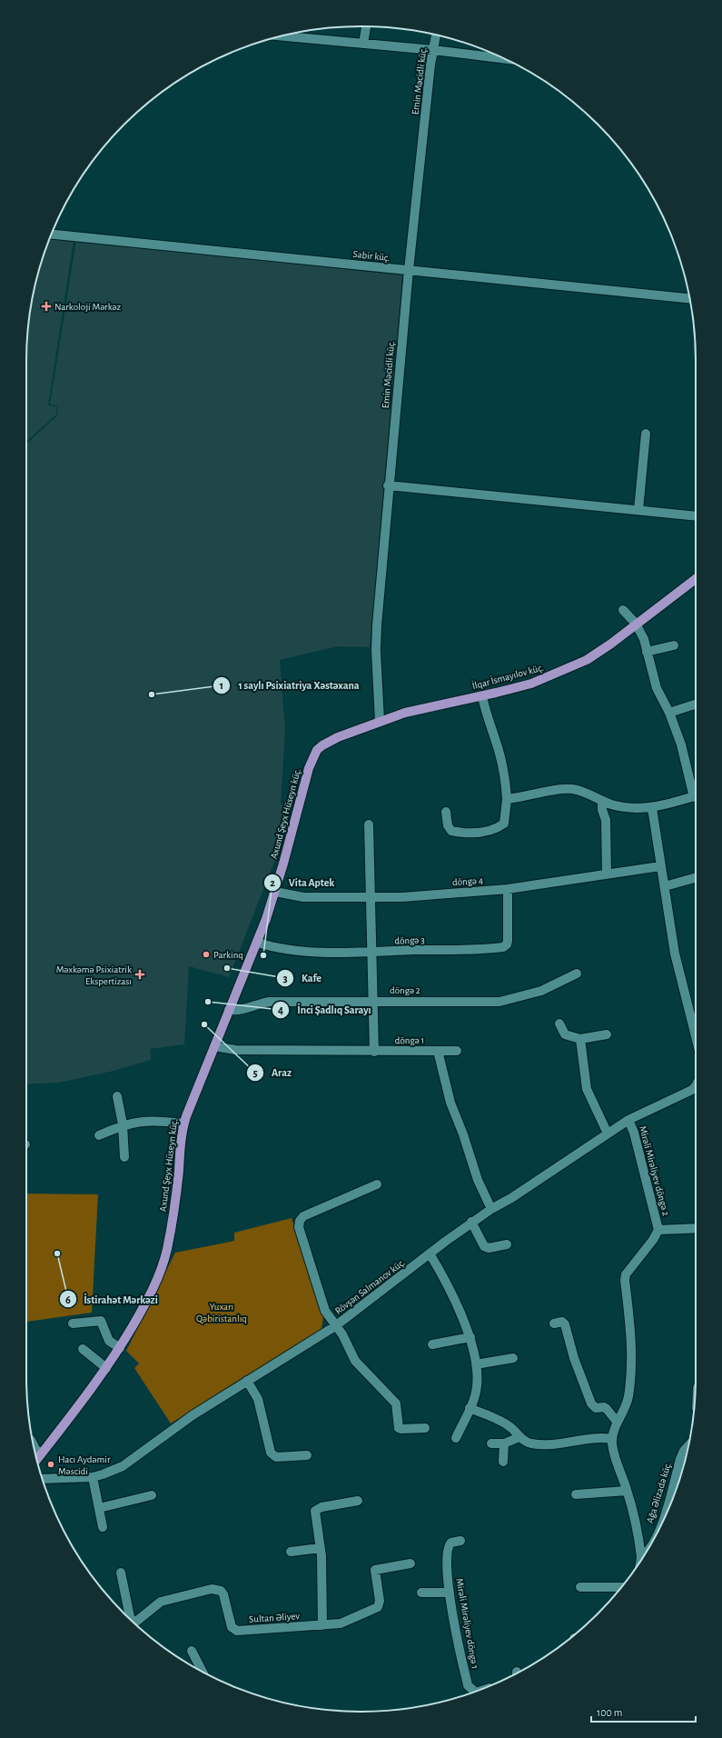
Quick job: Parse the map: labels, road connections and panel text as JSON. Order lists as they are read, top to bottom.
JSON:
{
  "streets": {
    "main road": ["İlqar İsmayılov küç.", "Axund Şeyx Hüseyn küç."],
    "street": [
      "Emin Məcidli küç.",
      "Sabir küç.",
      "döngə 4",
      "döngə 3",
      "döngə 2",
      "döngə 1",
      "Mirəli Mirəliyev döngə 2",
      "Rövşən Salmanov küç.",
      "Ağa Əlizadə küç.",
      "Sultan Əliyev",
      "Mirəli Mirəliyev döngə 1"
    ]
  },
  "crossings": [
    ["Emin Məcidli küç.", "Sabir küç."],
    ["Emin Məcidli küç.", "İlqar İsmayılov küç."],
    ["Emin Məcidli küç.", "Axund Şeyx Hüseyn küç."],
    ["İlqar İsmayılov küç.", "Axund Şeyx Hüseyn küç."],
    ["Axund Şeyx Hüseyn küç.", "döngə 4"],
    ["Axund Şeyx Hüseyn küç.", "döngə 3"],
    ["Axund Şeyx Hüseyn küç.", "döngə 2"],
    ["Axund Şeyx Hüseyn küç.", "döngə 1"],
    ["döngə 4", "döngə 3"],
    ["döngə 1", "Rövşən Salmanov küç."],
    ["Mirəli Mirəliyev döngə 2", "Rövşən Salmanov küç."],
    ["Mirəli Mirəliyev döngə 2", "Ağa Əlizadə küç."]
  ],
  "parks": ["Yuxarı Qəbiristanlıq"],
  "places": {
    "health": ["Narkoloji Mərkəz", "Məxkəmə Psixiatrik Ekspertizası"],
    "other": [
      "1 saylı Psixiatriya Xəstəxana",
      "Parkinq",
      "Vita Aptek",
      "Kafe",
      "İnci Şadlıq Sarayı",
      "Araz",
      "İstirahət Mərkəzi",
      "Hacı Aydəmir Məscidi"
    ]
  },
  "scale_bar": "100 m"
}
